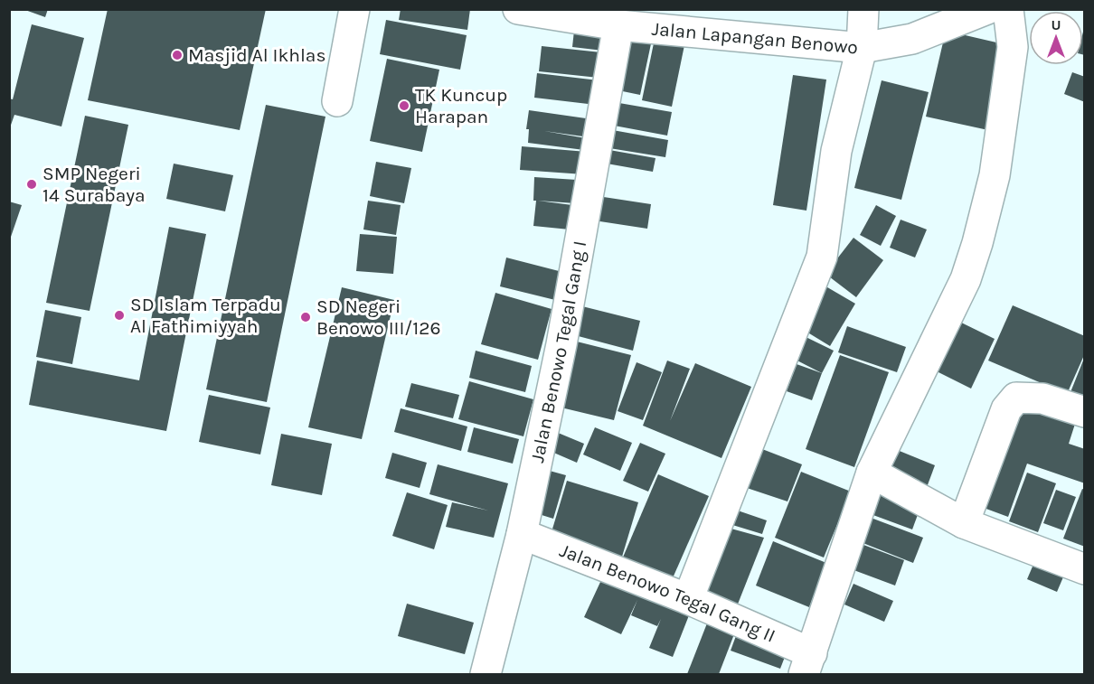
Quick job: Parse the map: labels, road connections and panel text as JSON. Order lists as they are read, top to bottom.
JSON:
{
  "streets": {
    "street": ["Jalan Lapangan Benowo", "Jalan Benowo Tegal Gang I", "Jalan Benowo Tegal Gang II"]
  },
  "crossings": [
    ["Jalan Lapangan Benowo", "Jalan Benowo Tegal Gang I"],
    ["Jalan Benowo Tegal Gang I", "Jalan Benowo Tegal Gang II"]
  ],
  "places": [
    "Masjid Al Ikhlas",
    "TK Kuncup Harapan",
    "SMP Negeri 14 Surabaya",
    "SD Islam Terpadu Al Fathimiyyah",
    "SD Negeri Benowo III/126"
  ],
  "north": "top"
}
